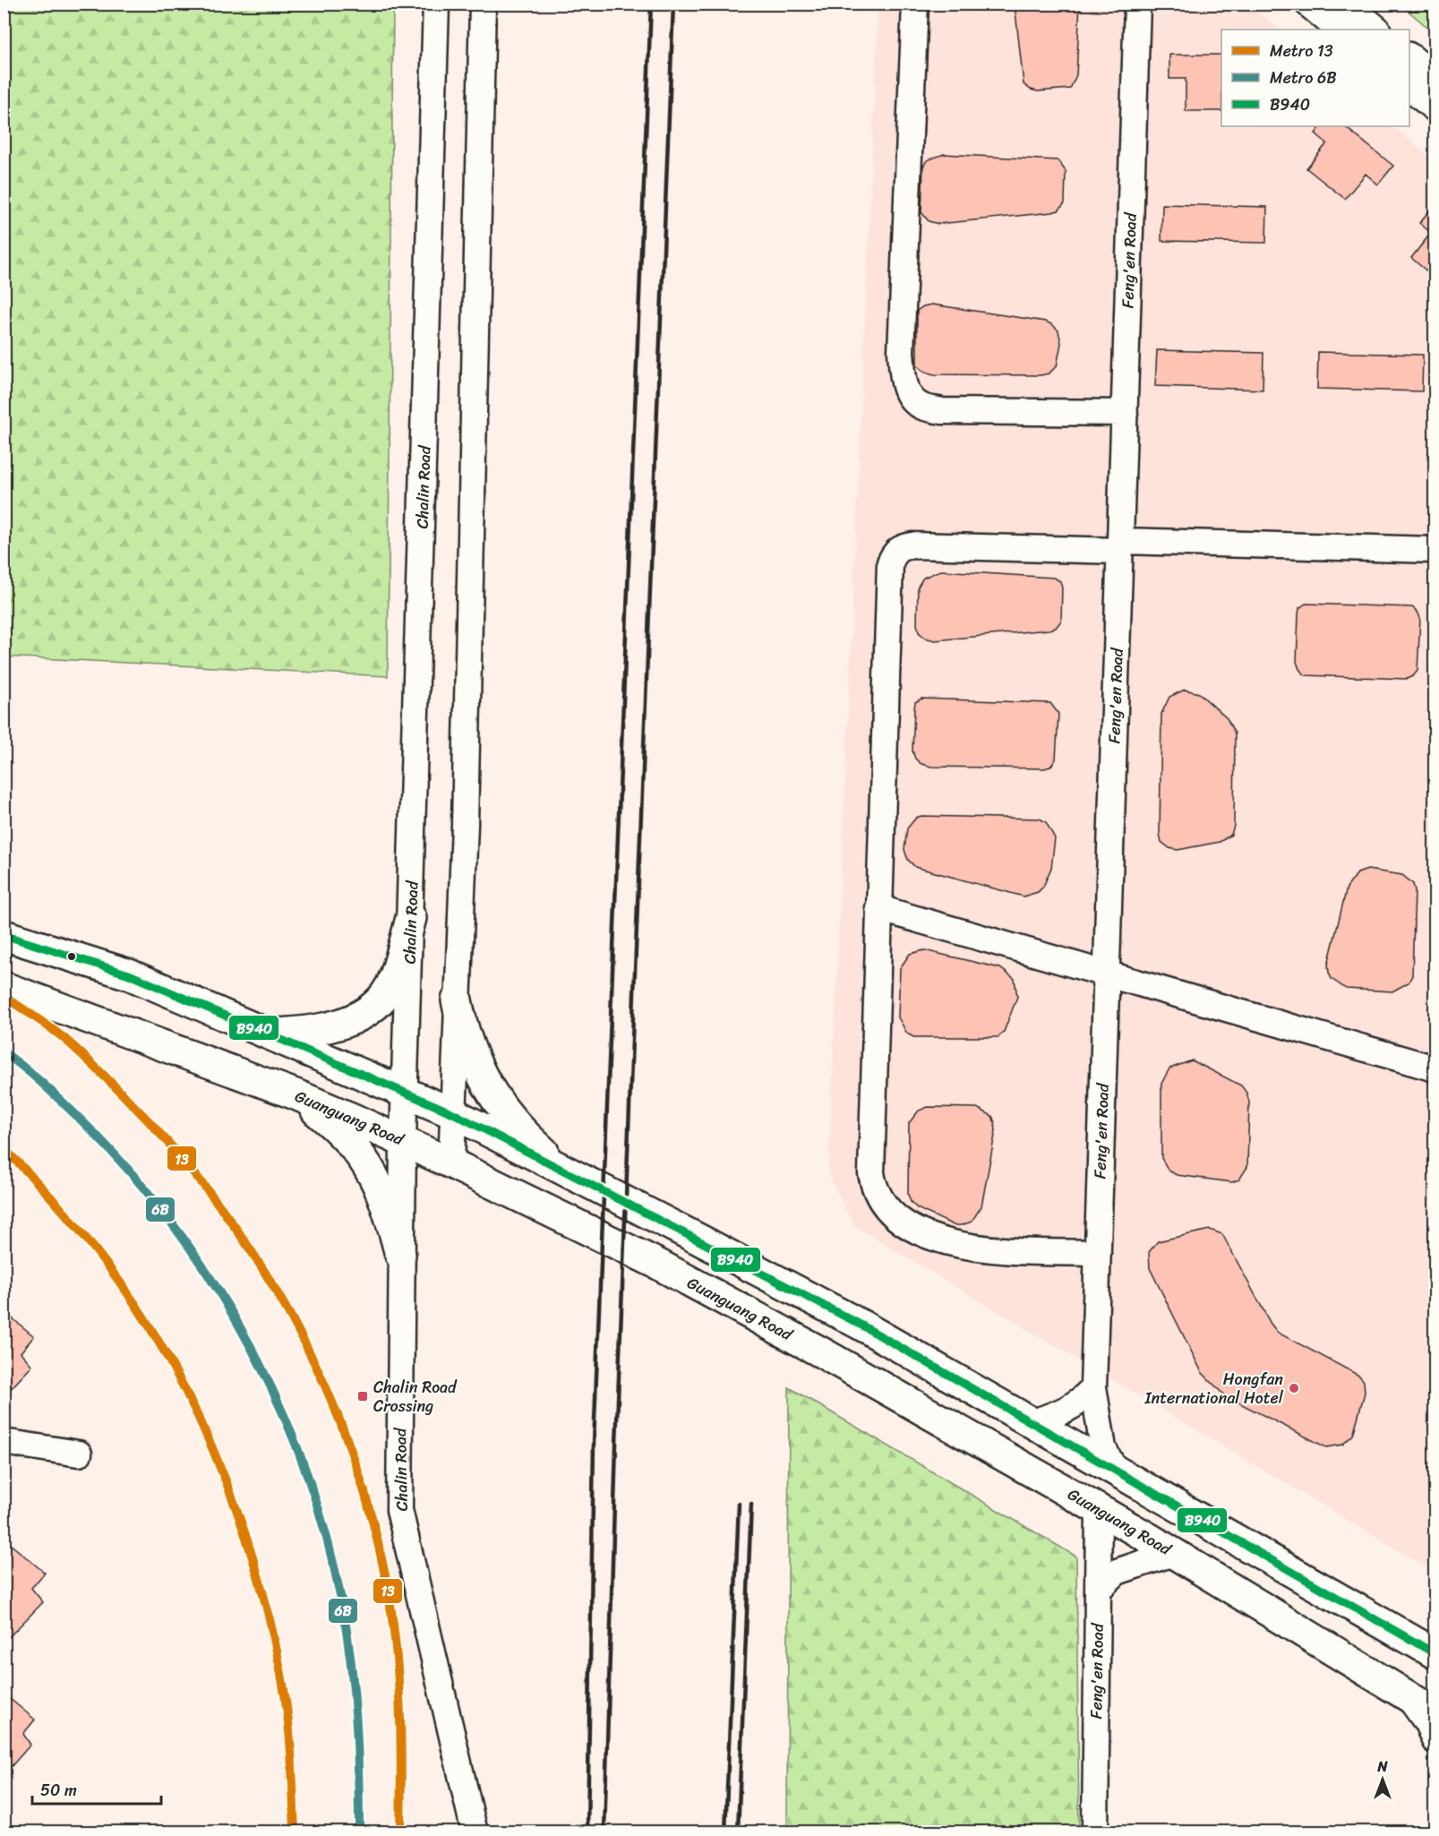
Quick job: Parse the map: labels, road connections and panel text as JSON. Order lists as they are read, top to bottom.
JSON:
{
  "streets": {
    "main road": ["Guanguang Road"],
    "street": ["Feng'en Road", "Chalin Road"]
  },
  "crossings": [
    ["Feng'en Road", "Guanguang Road"],
    ["Chalin Road", "Guanguang Road"]
  ],
  "places": {
    "other": ["Hongfan International Hotel"],
    "transit": ["Chalin Road Crossing"]
  },
  "lines": ["transit line B940", "metro line 13", "metro line 6B"],
  "legend": ["Metro 13", "Metro 6B", "B940"],
  "scale_bar": "50 m",
  "north": "top"
}
